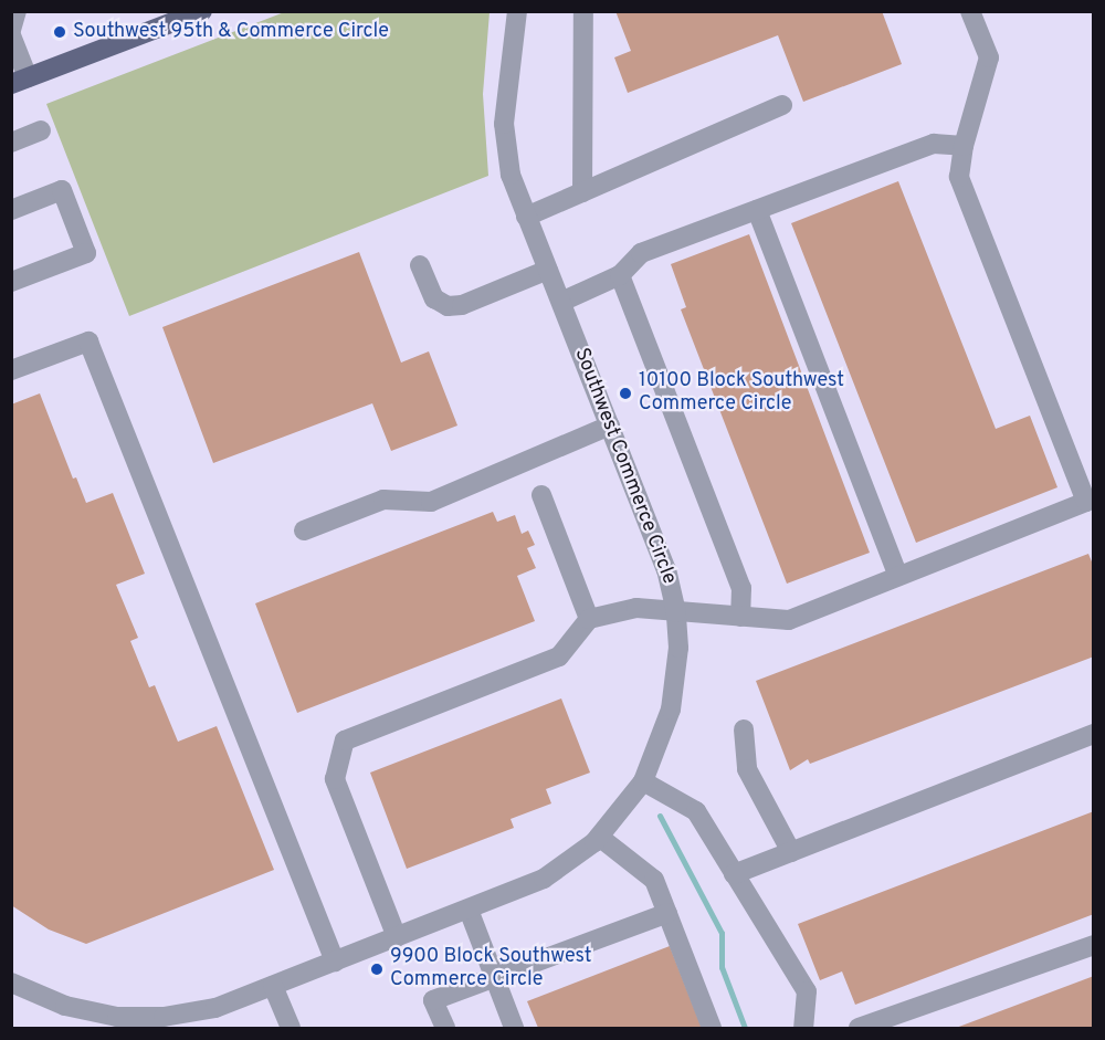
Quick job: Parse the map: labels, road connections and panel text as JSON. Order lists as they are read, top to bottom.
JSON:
{
  "streets": {
    "street": ["Southwest Commerce Circle"]
  },
  "places": ["Southwest 95th & Commerce Circle", "10100 Block Southwest Commerce Circle", "9900 Block Southwest Commerce Circle"]
}
